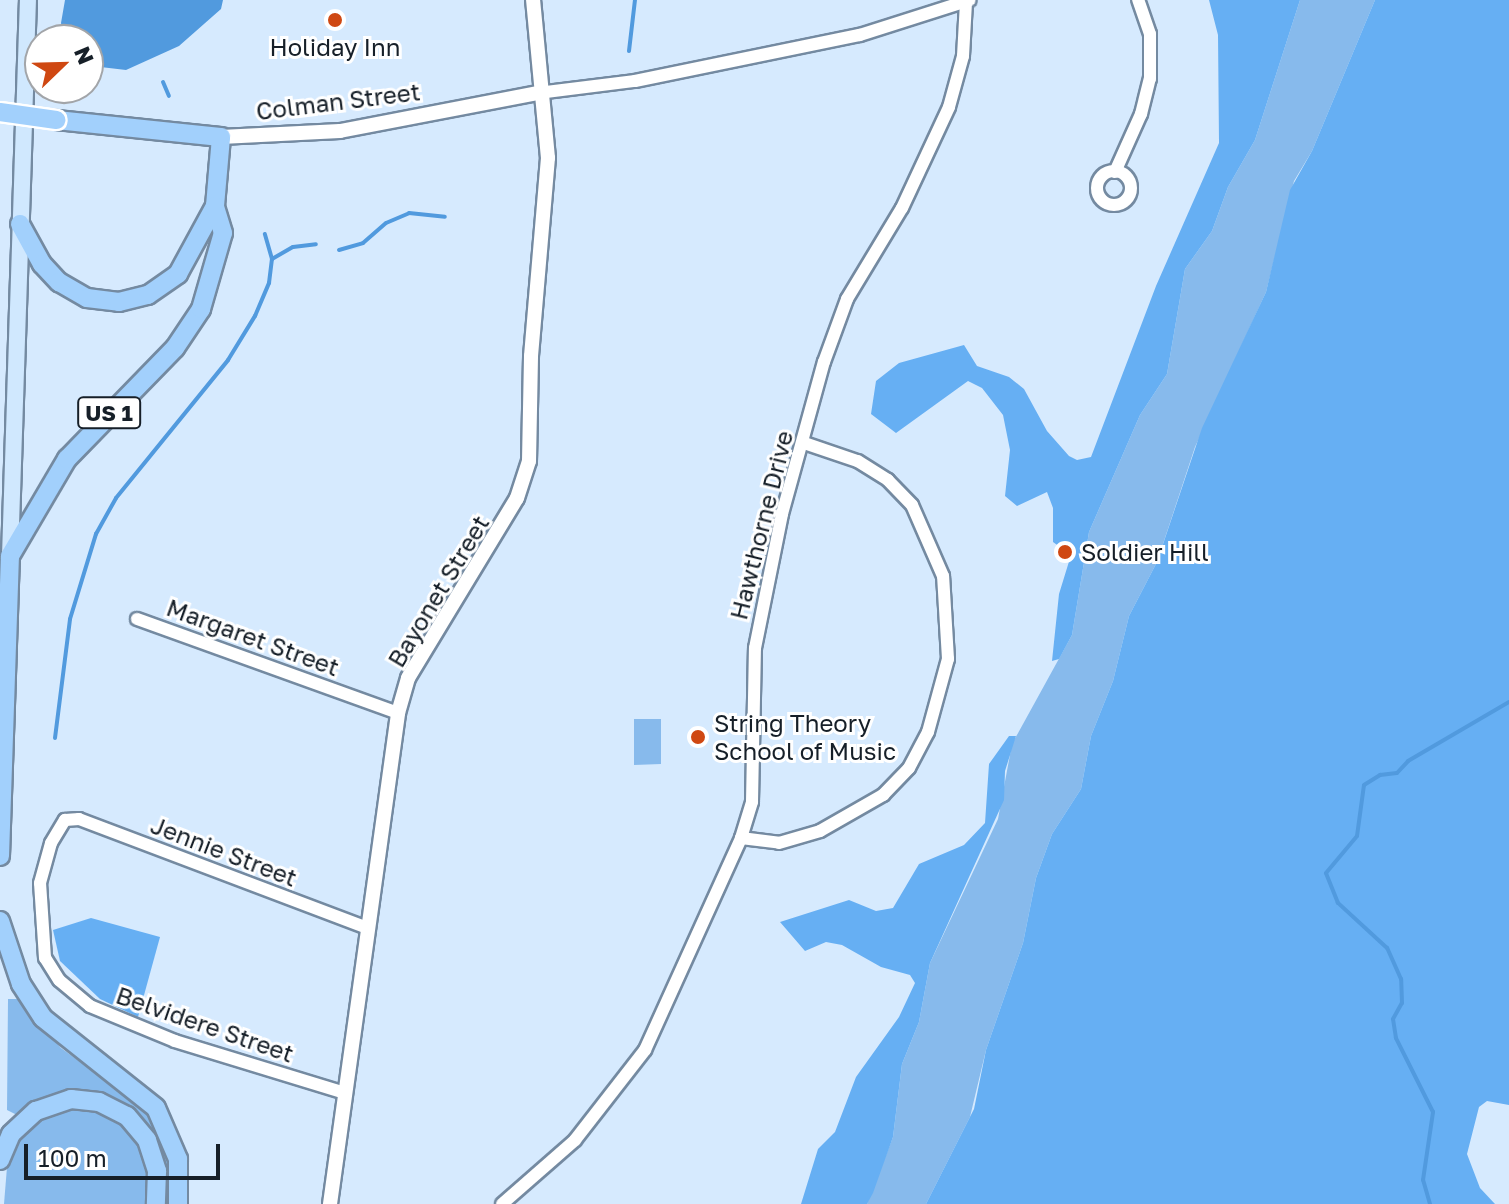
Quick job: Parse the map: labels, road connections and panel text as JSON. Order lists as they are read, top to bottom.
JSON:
{
  "streets": {
    "main road": ["Colman Street", "US 1"],
    "street": [
      "Hawthorne Drive",
      "Bayonet Street",
      "Margaret Street",
      "Jennie Street",
      "Belvidere Street"
    ]
  },
  "crossings": [
    ["Colman Street", "US 1"],
    ["Colman Street", "Bayonet Street"],
    ["Bayonet Street", "Margaret Street"],
    ["Bayonet Street", "Jennie Street"],
    ["Bayonet Street", "Belvidere Street"],
    ["Jennie Street", "Belvidere Street"]
  ],
  "places": ["Holiday Inn", "Soldier Hill", "String Theory School of Music"],
  "scale_bar": "100 m",
  "north": "top right"
}
